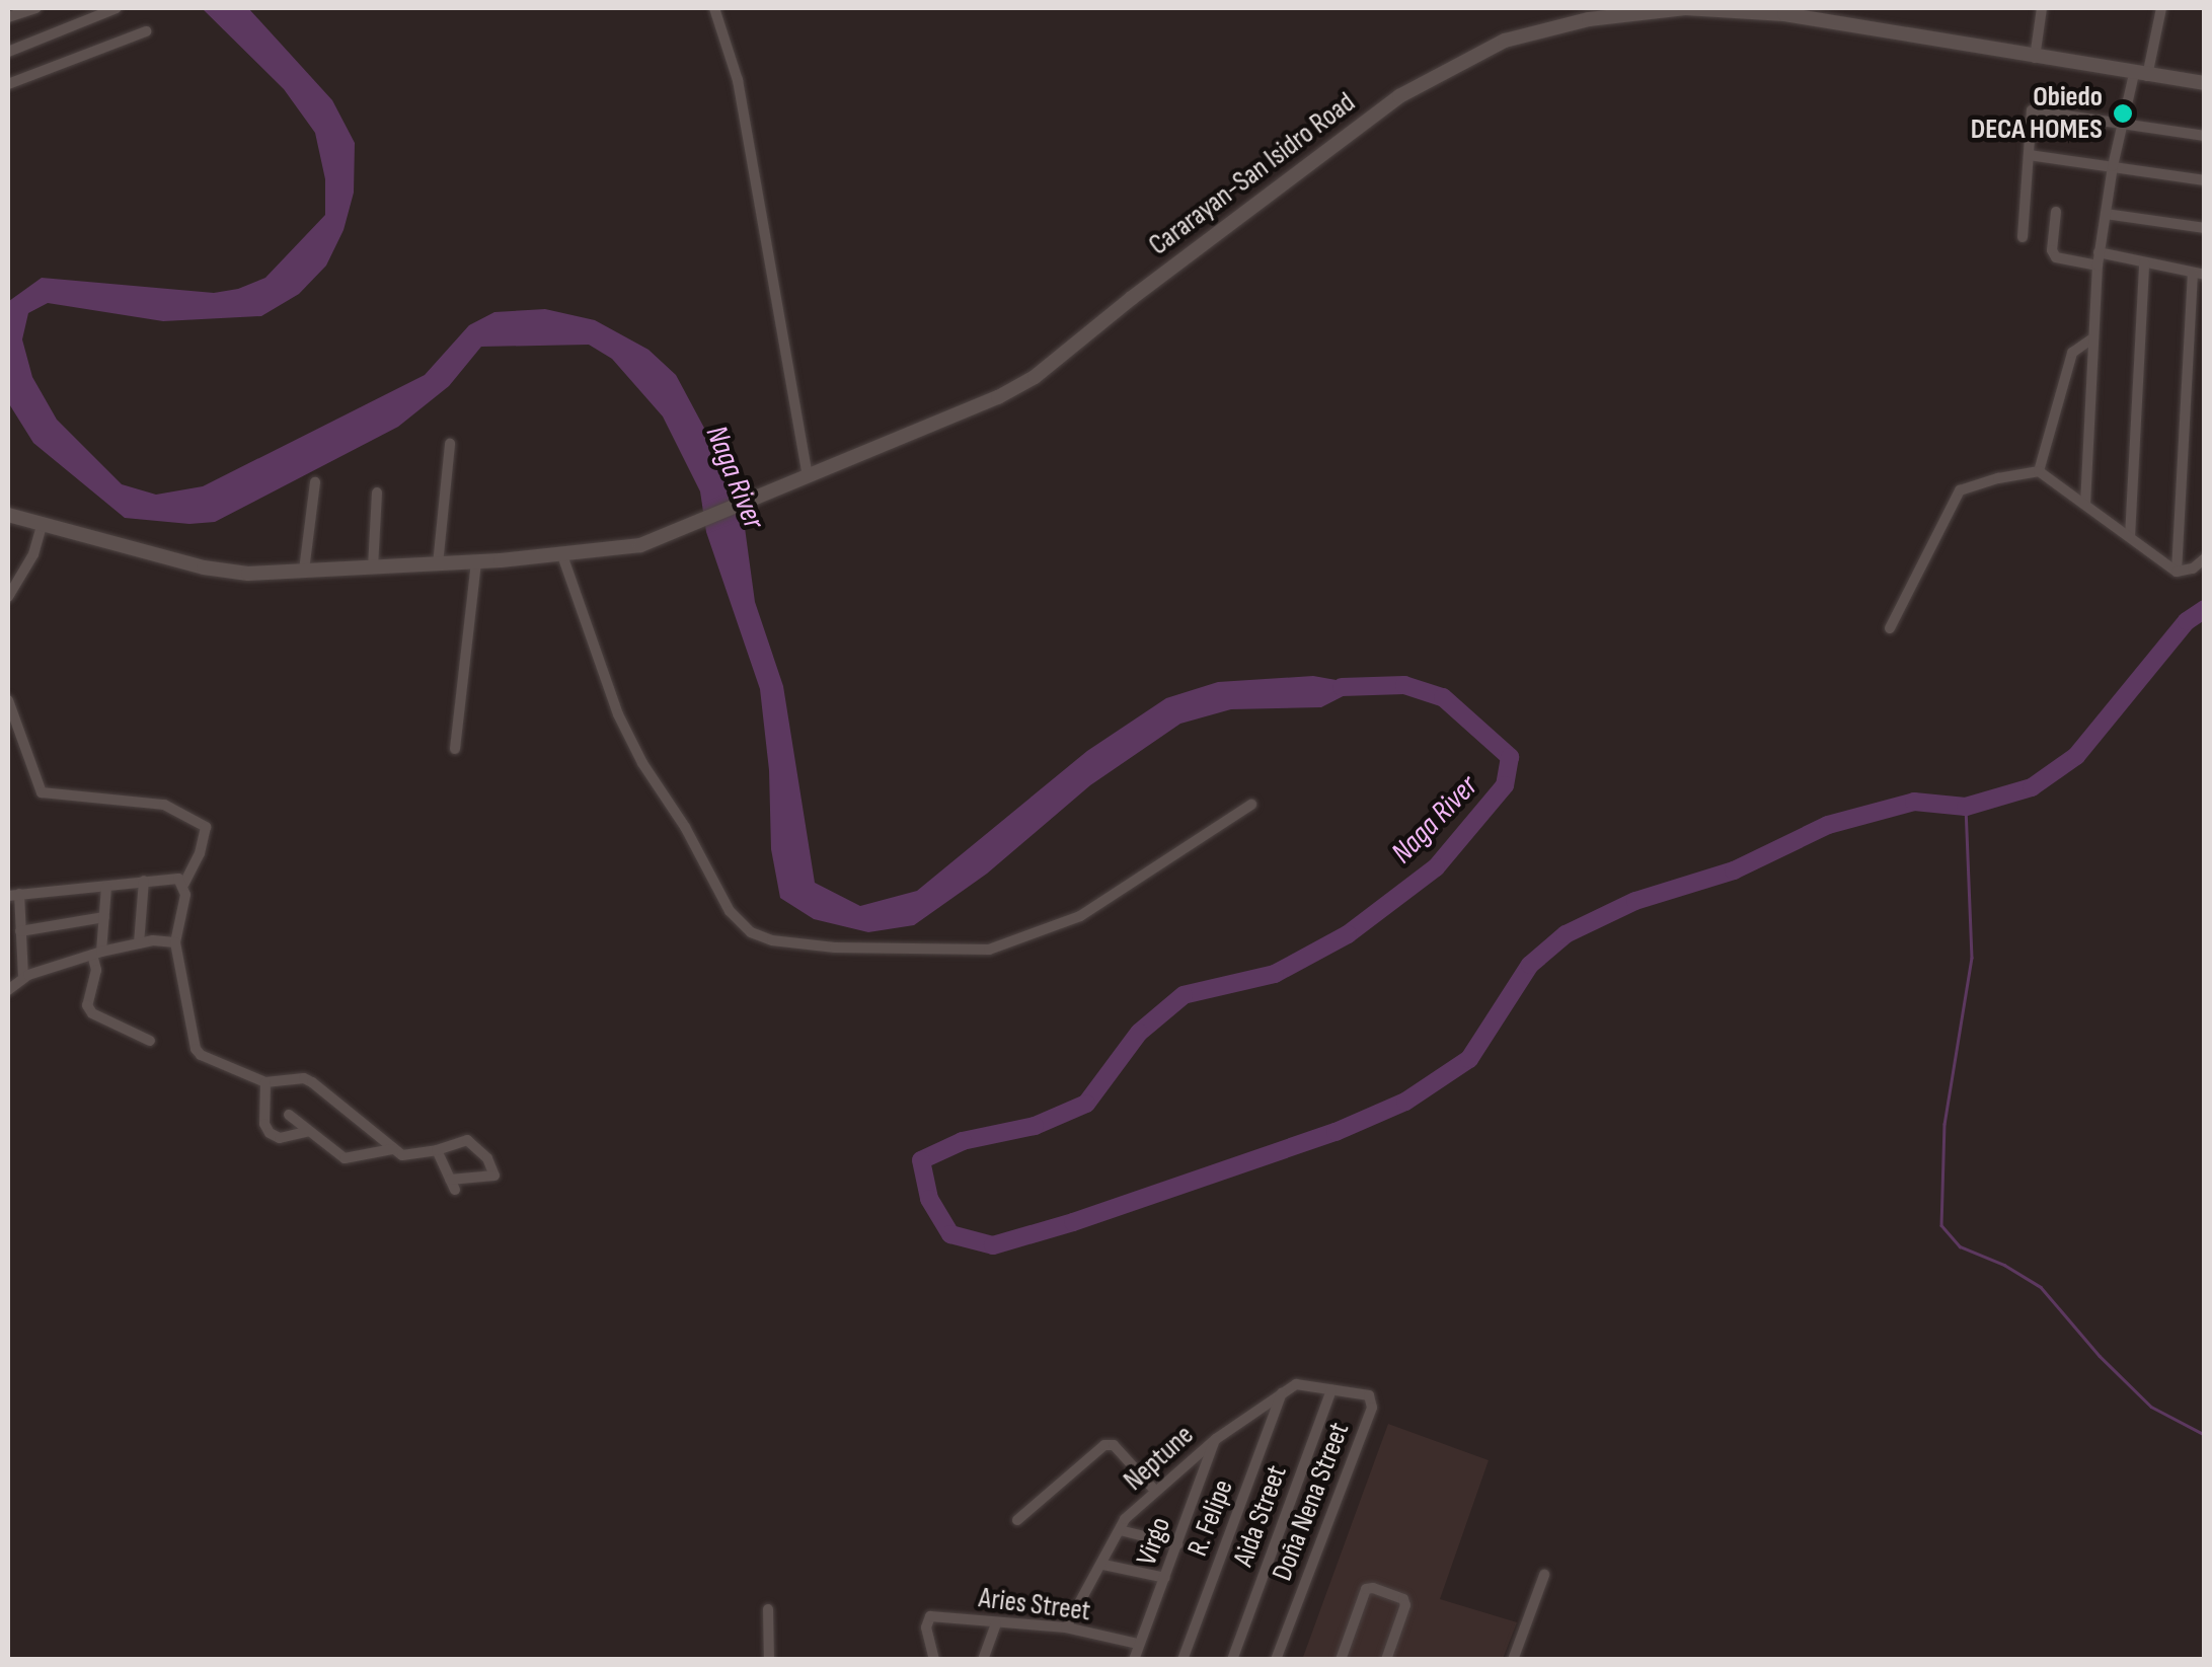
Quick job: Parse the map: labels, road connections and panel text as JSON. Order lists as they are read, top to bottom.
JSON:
{
  "streets": {
    "main road": ["Cararayan-San Isidro Road"],
    "street": [
      "Neptune",
      "Doña Nena Street",
      "Aida Street",
      "R. Felipe",
      "Virgo",
      "Aries Street"
    ]
  },
  "crossings": [
    ["Neptune", "R. Felipe"],
    ["Neptune", "Virgo"],
    ["Neptune", "Aries Street"],
    ["Doña Nena Street", "Aida Street"],
    ["Virgo", "Aries Street"]
  ],
  "water": ["Naga River"],
  "places": ["Obiedo DECA HOMES"]
}
